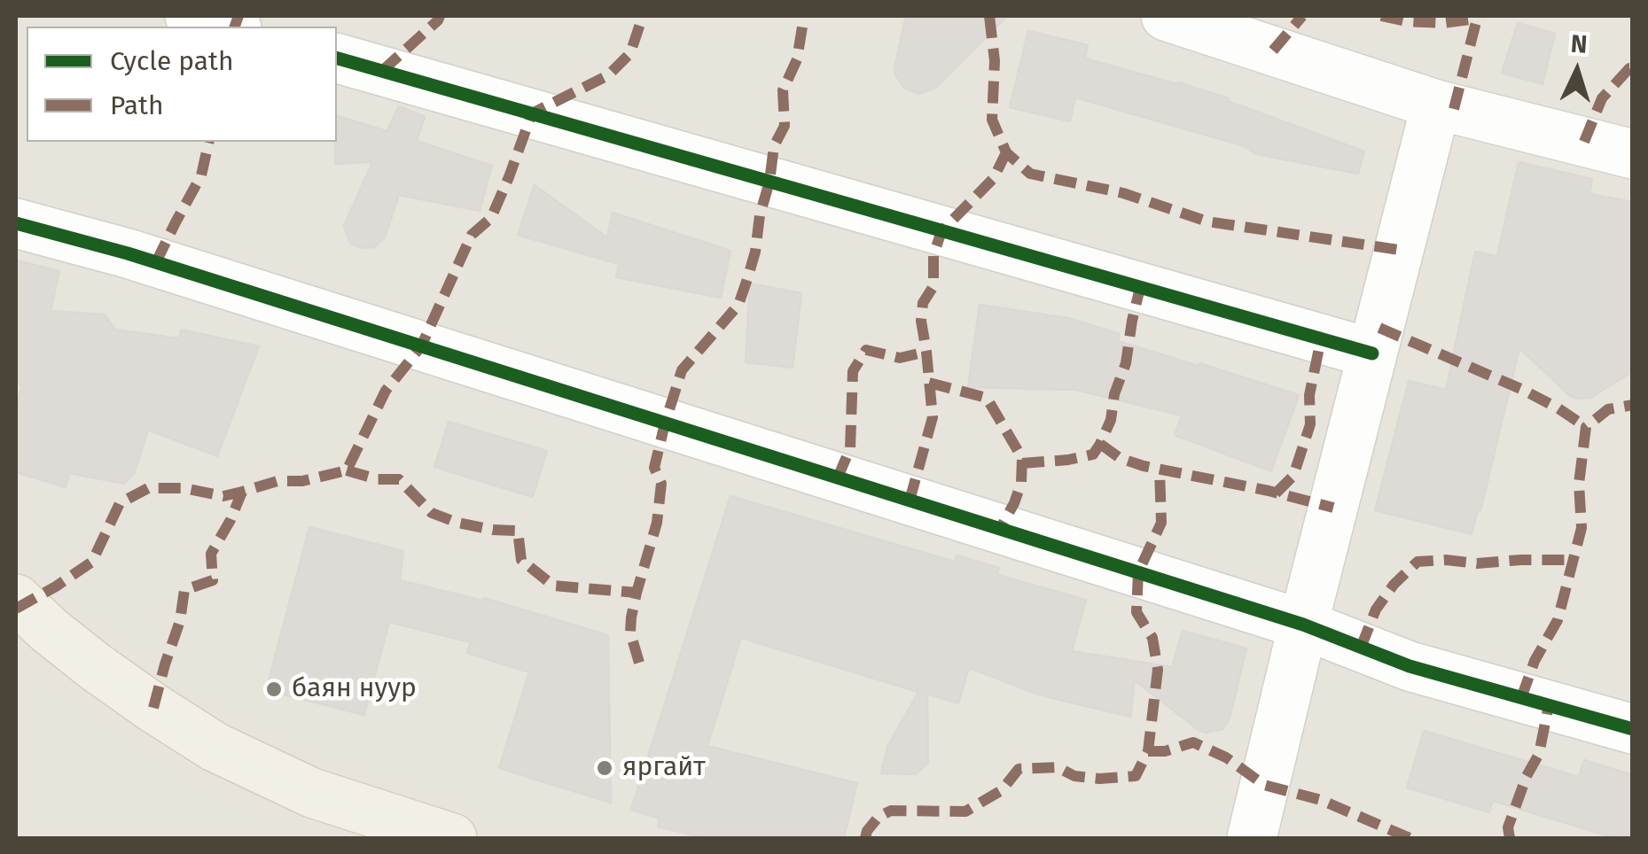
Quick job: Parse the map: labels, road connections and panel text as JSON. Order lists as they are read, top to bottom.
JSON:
{
  "places": ["баян нуур", "яргайт"],
  "legend": ["Cycle path", "Path"],
  "north": "top"
}
